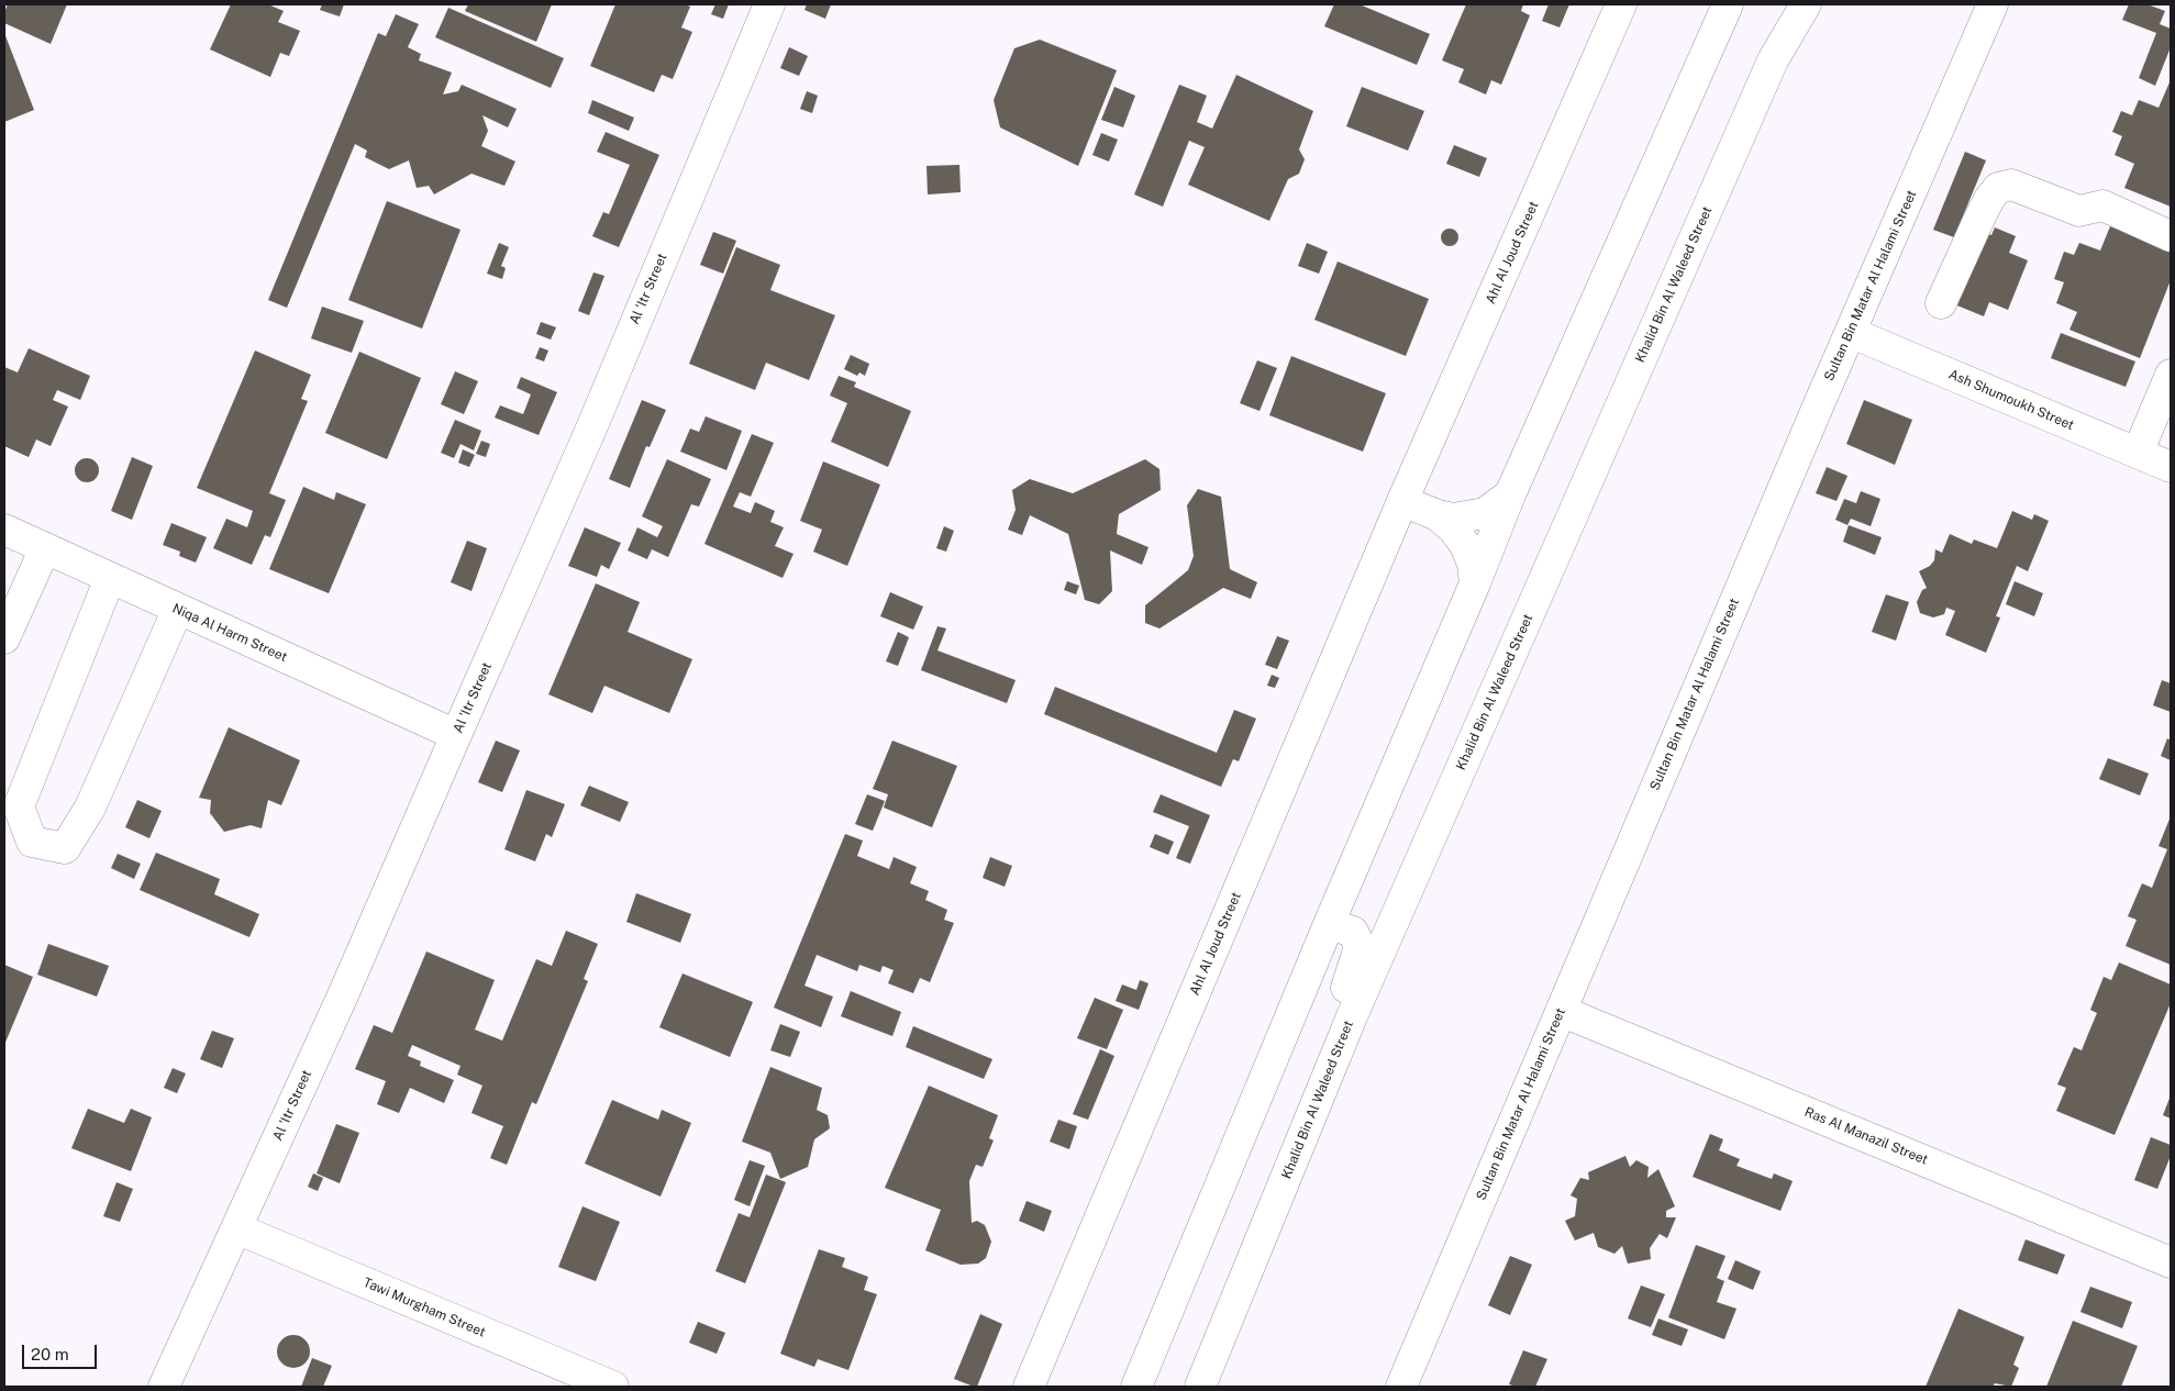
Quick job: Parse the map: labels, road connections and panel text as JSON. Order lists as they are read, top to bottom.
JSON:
{
  "streets": {
    "street": [
      "Ahl Al Joud Street",
      "Khalid Bin Al Waleed Street",
      "Sultan Bin Matar Al Halami Street",
      "Al 'Itr Street",
      "Ash Shumoukh Street",
      "Niqa Al Harm Street",
      "Ras Al Manazil Street",
      "Tawi Murgham Street"
    ]
  },
  "crossings": [
    ["Sultan Bin Matar Al Halami Street", "Ash Shumoukh Street"],
    ["Sultan Bin Matar Al Halami Street", "Ras Al Manazil Street"],
    ["Al 'Itr Street", "Niqa Al Harm Street"],
    ["Al 'Itr Street", "Tawi Murgham Street"]
  ],
  "scale_bar": "20 m"
}
